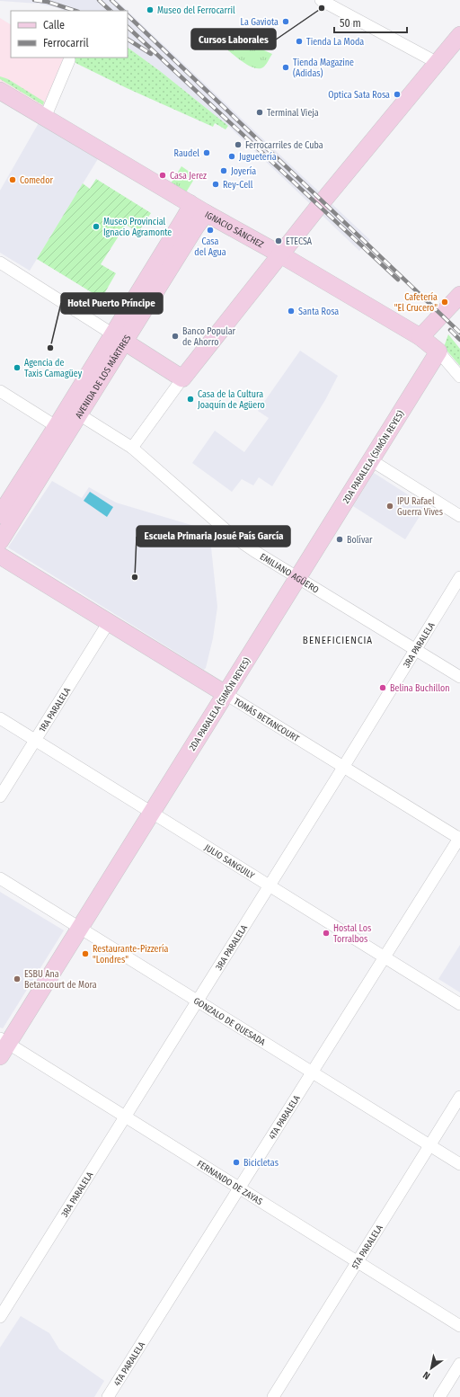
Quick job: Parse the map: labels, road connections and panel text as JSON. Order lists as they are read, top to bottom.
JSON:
{
  "streets": {
    "street": [
      "IGNACIO SÁNCHEZ",
      "AVENIDA DE LOS MÁRTIRES",
      "2DA PARALELA (SIMÓN REYES)",
      "EMILIANO AGÜERO",
      "3RA PARALELA",
      "1RA PARALELA",
      "TOMÁS BETANCOURT",
      "JULIO SANGUILY",
      "GONZALO DE QUESADA",
      "4TA PARALELA",
      "FERNANDO DE ZAYAS",
      "5TA PARALELA"
    ]
  },
  "crossings": [
    ["IGNACIO SÁNCHEZ", "AVENIDA DE LOS MÁRTIRES"],
    ["IGNACIO SÁNCHEZ", "2DA PARALELA (SIMÓN REYES)"],
    ["AVENIDA DE LOS MÁRTIRES", "EMILIANO AGÜERO"],
    ["2DA PARALELA (SIMÓN REYES)", "EMILIANO AGÜERO"],
    ["2DA PARALELA (SIMÓN REYES)", "TOMÁS BETANCOURT"],
    ["2DA PARALELA (SIMÓN REYES)", "JULIO SANGUILY"],
    ["2DA PARALELA (SIMÓN REYES)", "GONZALO DE QUESADA"],
    ["2DA PARALELA (SIMÓN REYES)", "FERNANDO DE ZAYAS"],
    ["EMILIANO AGÜERO", "3RA PARALELA"],
    ["3RA PARALELA", "TOMÁS BETANCOURT"],
    ["3RA PARALELA", "JULIO SANGUILY"],
    ["3RA PARALELA", "GONZALO DE QUESADA"],
    ["3RA PARALELA", "FERNANDO DE ZAYAS"],
    ["1RA PARALELA", "TOMÁS BETANCOURT"],
    ["1RA PARALELA", "JULIO SANGUILY"],
    ["TOMÁS BETANCOURT", "4TA PARALELA"],
    ["JULIO SANGUILY", "4TA PARALELA"],
    ["GONZALO DE QUESADA", "4TA PARALELA"],
    ["GONZALO DE QUESADA", "5TA PARALELA"],
    ["4TA PARALELA", "FERNANDO DE ZAYAS"],
    ["FERNANDO DE ZAYAS", "5TA PARALELA"]
  ],
  "districts": ["BENEFICIENCIA"],
  "places": [
    "Cursos Laborales",
    "Museo del Ferrocarril",
    "La Gaviota",
    "Tienda La Moda",
    "Tienda Magazine (Adidas)",
    "Optica Sata Rosa",
    "Terminal Vieja",
    "Ferrocarriles de Cuba",
    "Raudel",
    "Juguetería",
    "Joyería",
    "Casa Jerez",
    "Comedor",
    "Rey-Cell",
    "Museo Provincial Ignacio Agramonte",
    "Casa del Agua",
    "ETECSA",
    "Cafetería \"El Crucero\"",
    "Santa Rosa",
    "Banco Popular de Ahorro",
    "Hotel Puerto Príncipe",
    "Agencia de Taxis Camagüey",
    "Casa de la Cultura Joaquín de Agüero",
    "IPU Rafael Guerra Vives",
    "Bolívar",
    "Escuela Primaria Josué País García",
    "Belina Buchillon",
    "Hostal Los Torralbos",
    "Restaurante-Pizzería \"Londres\"",
    "ESBU Ana Betancourt de Mora",
    "Bicicletas"
  ],
  "legend": ["Calle", "Ferrocarril"],
  "scale_bar": "50 m",
  "north": "bottom left"
}
